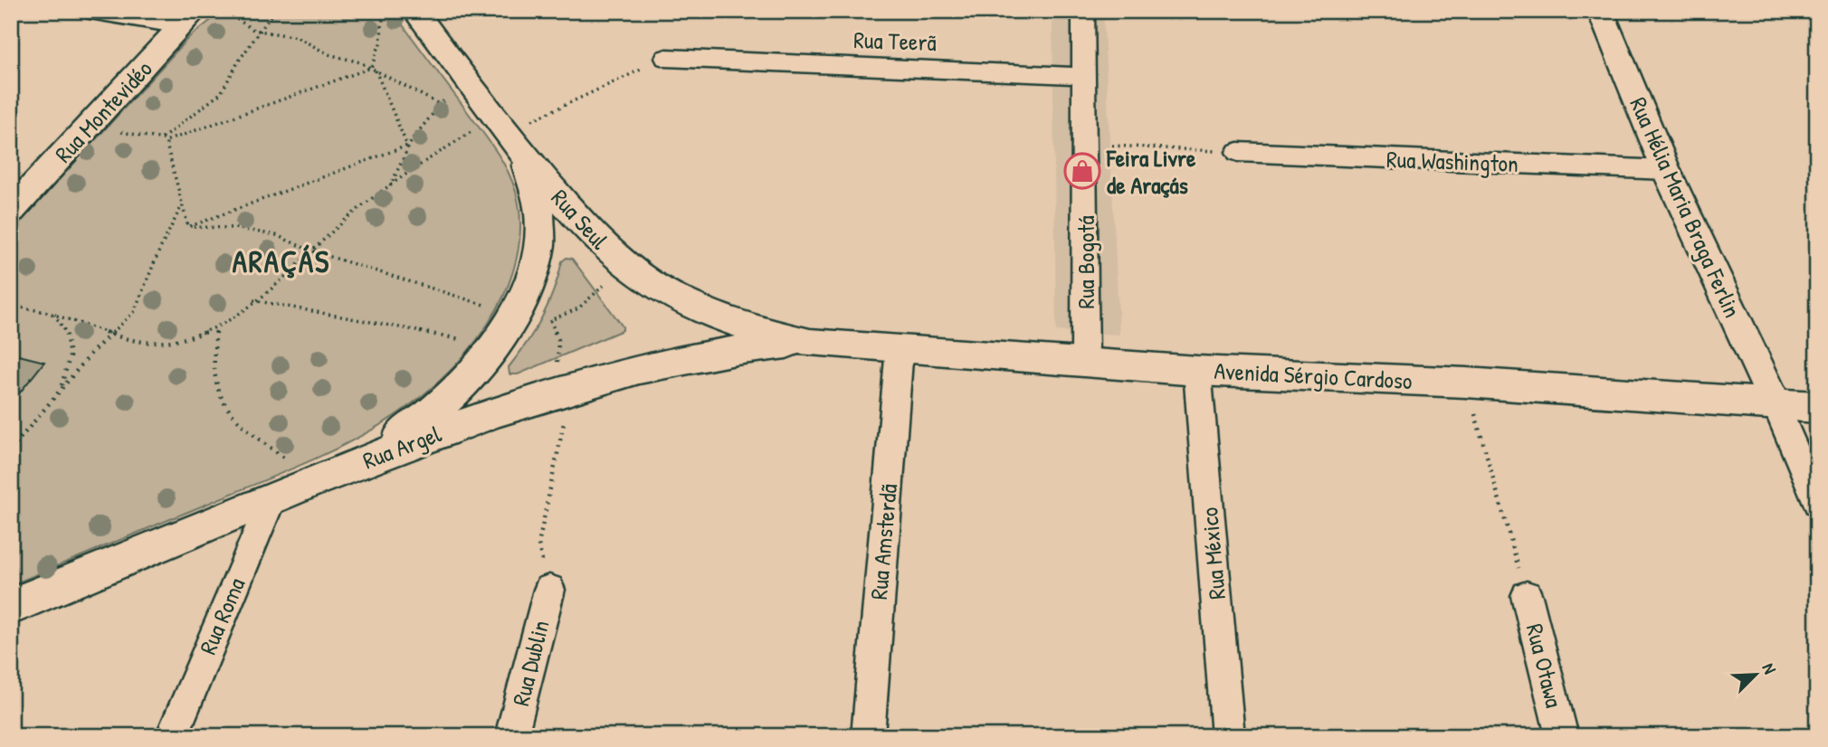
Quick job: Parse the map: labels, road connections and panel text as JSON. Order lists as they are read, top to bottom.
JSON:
{
  "streets": {
    "street": [
      "Rua Teerã",
      "Rua Montevidéo",
      "Rua Washington",
      "Rua Hélia Maria Braga Ferlin",
      "Rua Seul",
      "Rua Bogotá",
      "Avenida Sérgio Cardoso",
      "Rua Argel",
      "Rua Amsterdã",
      "Rua México",
      "Rua Roma",
      "Rua Dublin",
      "Rua Otawa"
    ]
  },
  "crossings": [
    ["Rua Teerã", "Rua Bogotá"],
    ["Rua Washington", "Rua Hélia Maria Braga Ferlin"],
    ["Rua Hélia Maria Braga Ferlin", "Avenida Sérgio Cardoso"],
    ["Rua Seul", "Avenida Sérgio Cardoso"],
    ["Rua Seul", "Rua Argel"],
    ["Rua Bogotá", "Avenida Sérgio Cardoso"],
    ["Avenida Sérgio Cardoso", "Rua Argel"],
    ["Avenida Sérgio Cardoso", "Rua Amsterdã"],
    ["Avenida Sérgio Cardoso", "Rua México"],
    ["Rua Argel", "Rua Roma"]
  ],
  "districts": ["ARAÇÁS"],
  "places": {
    "shop": ["Feira Livre de Araçás"]
  },
  "north": "top right"
}
